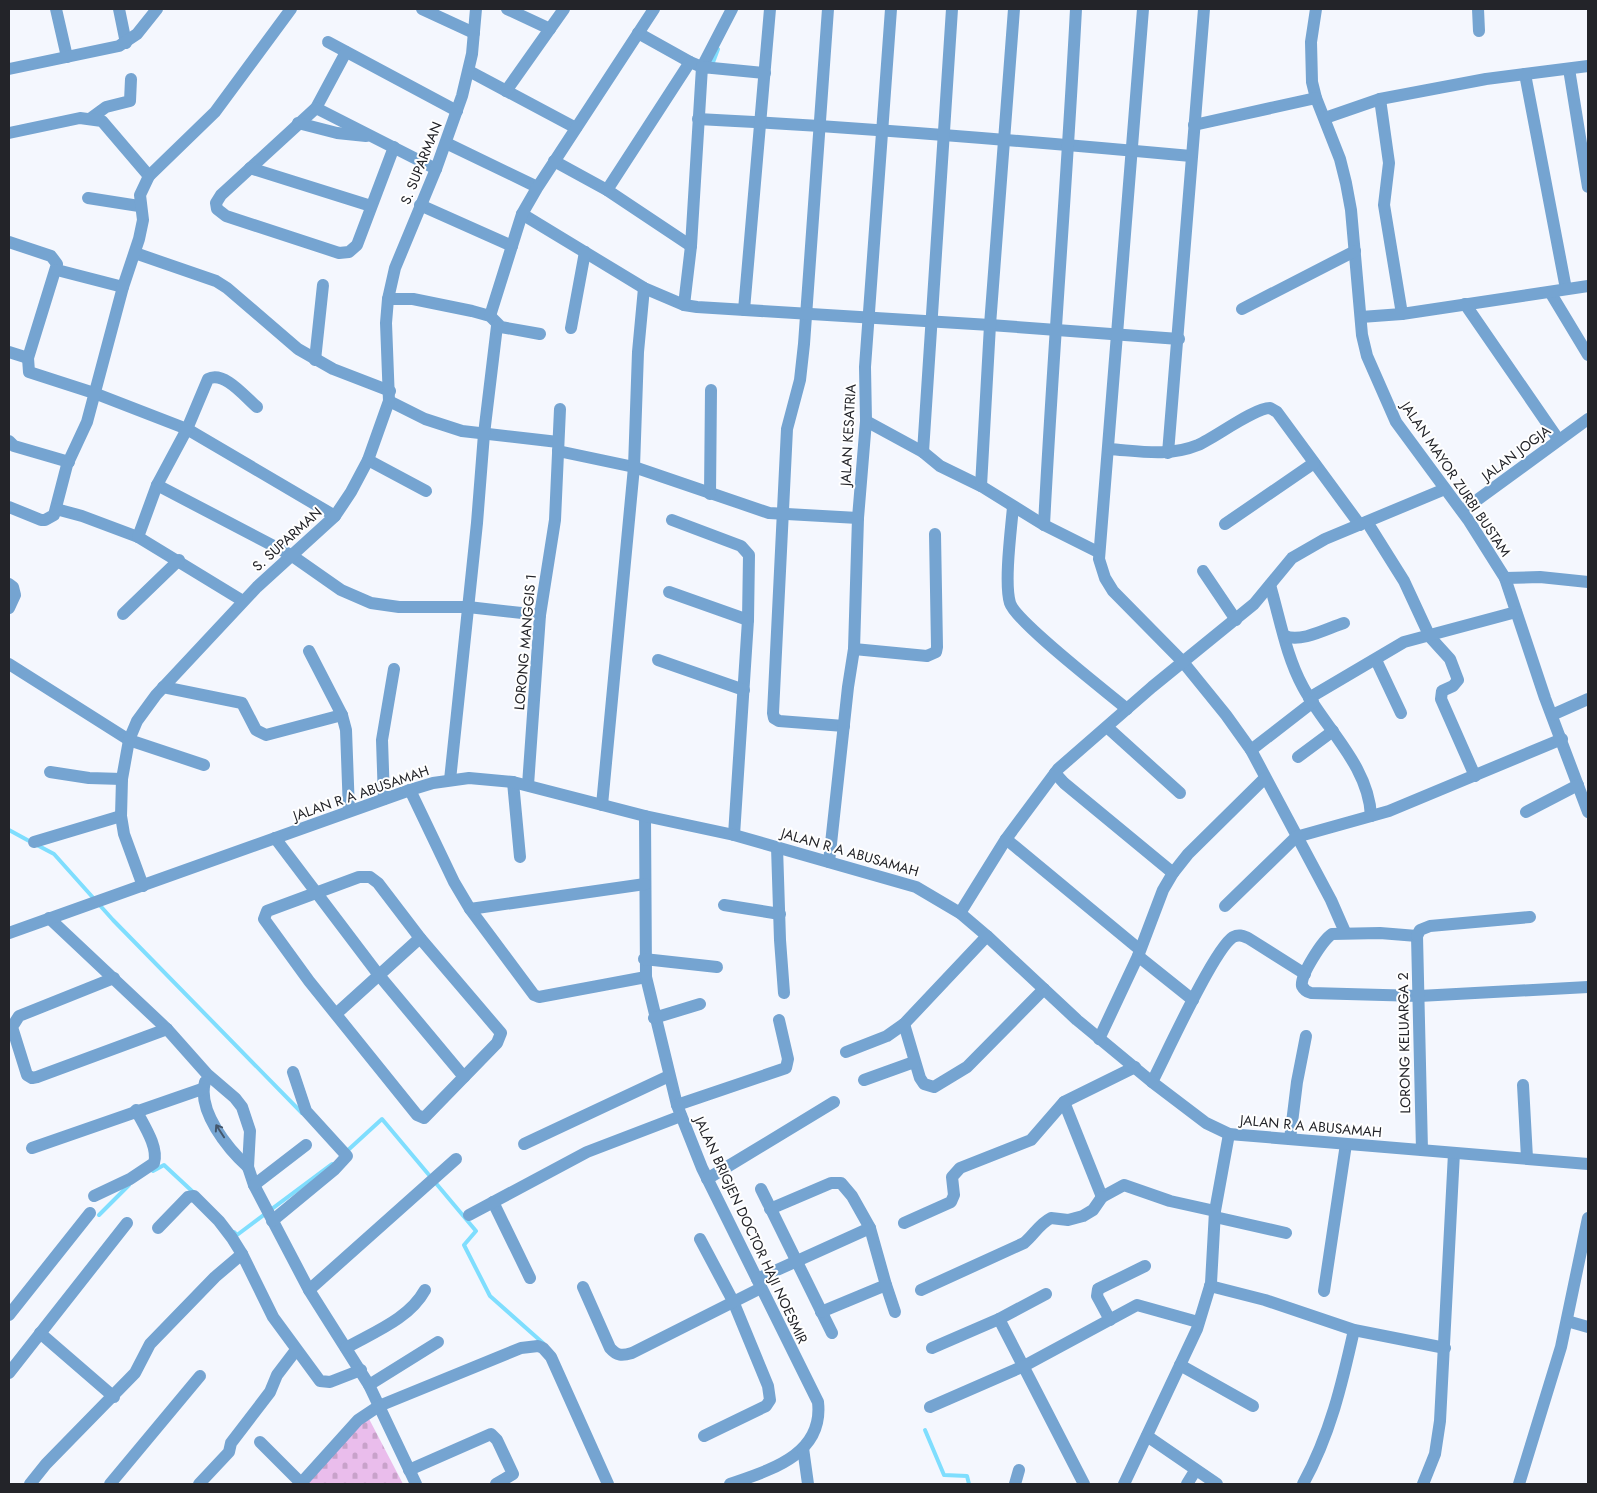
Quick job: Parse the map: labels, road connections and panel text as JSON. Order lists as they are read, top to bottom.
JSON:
{
  "streets": {
    "street": [
      "S. SUPARMAN",
      "JALAN KESATRIA",
      "JALAN JOGJA",
      "JALAN MAYOR ZURBI BUSTAM",
      "LORONG MANGGIS 1",
      "JALAN R A ABUSAMAH",
      "LORONG KELUARGA 2",
      "JALAN BRIGJEN DOCTOR HAJI NOESMIR"
    ]
  },
  "crossings": [
    ["S. SUPARMAN", "JALAN R A ABUSAMAH"],
    ["JALAN KESATRIA", "JALAN R A ABUSAMAH"],
    ["JALAN JOGJA", "JALAN MAYOR ZURBI BUSTAM"],
    ["LORONG MANGGIS 1", "JALAN R A ABUSAMAH"],
    ["JALAN R A ABUSAMAH", "LORONG KELUARGA 2"],
    ["JALAN R A ABUSAMAH", "JALAN BRIGJEN DOCTOR HAJI NOESMIR"]
  ]
}
